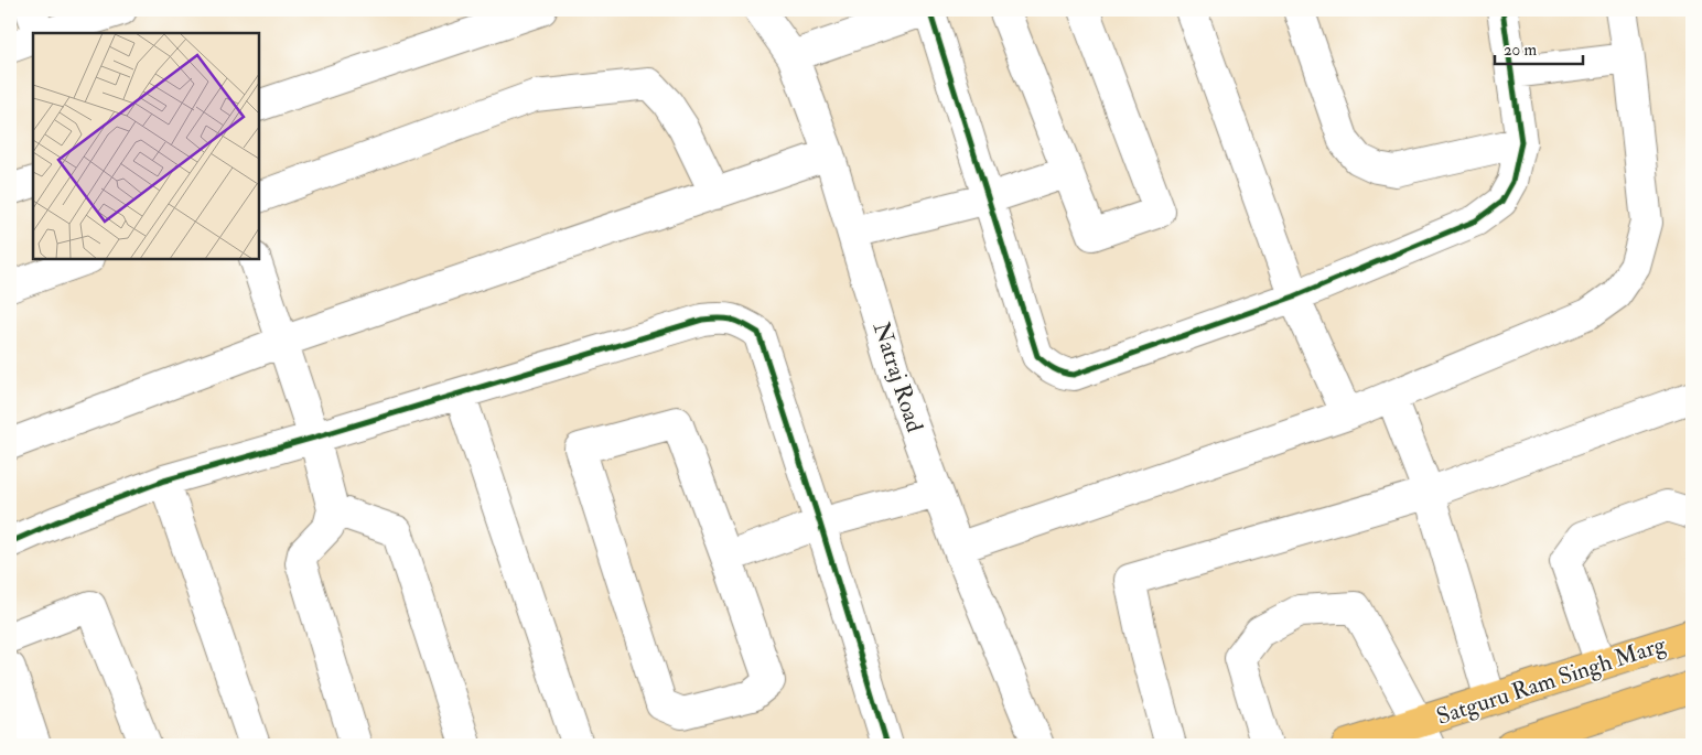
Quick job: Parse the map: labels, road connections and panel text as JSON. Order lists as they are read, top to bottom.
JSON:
{
  "streets": {
    "main road": ["Satguru Ram Singh Marg"],
    "street": ["Natraj Road"]
  },
  "scale_bar": "20 m"
}
